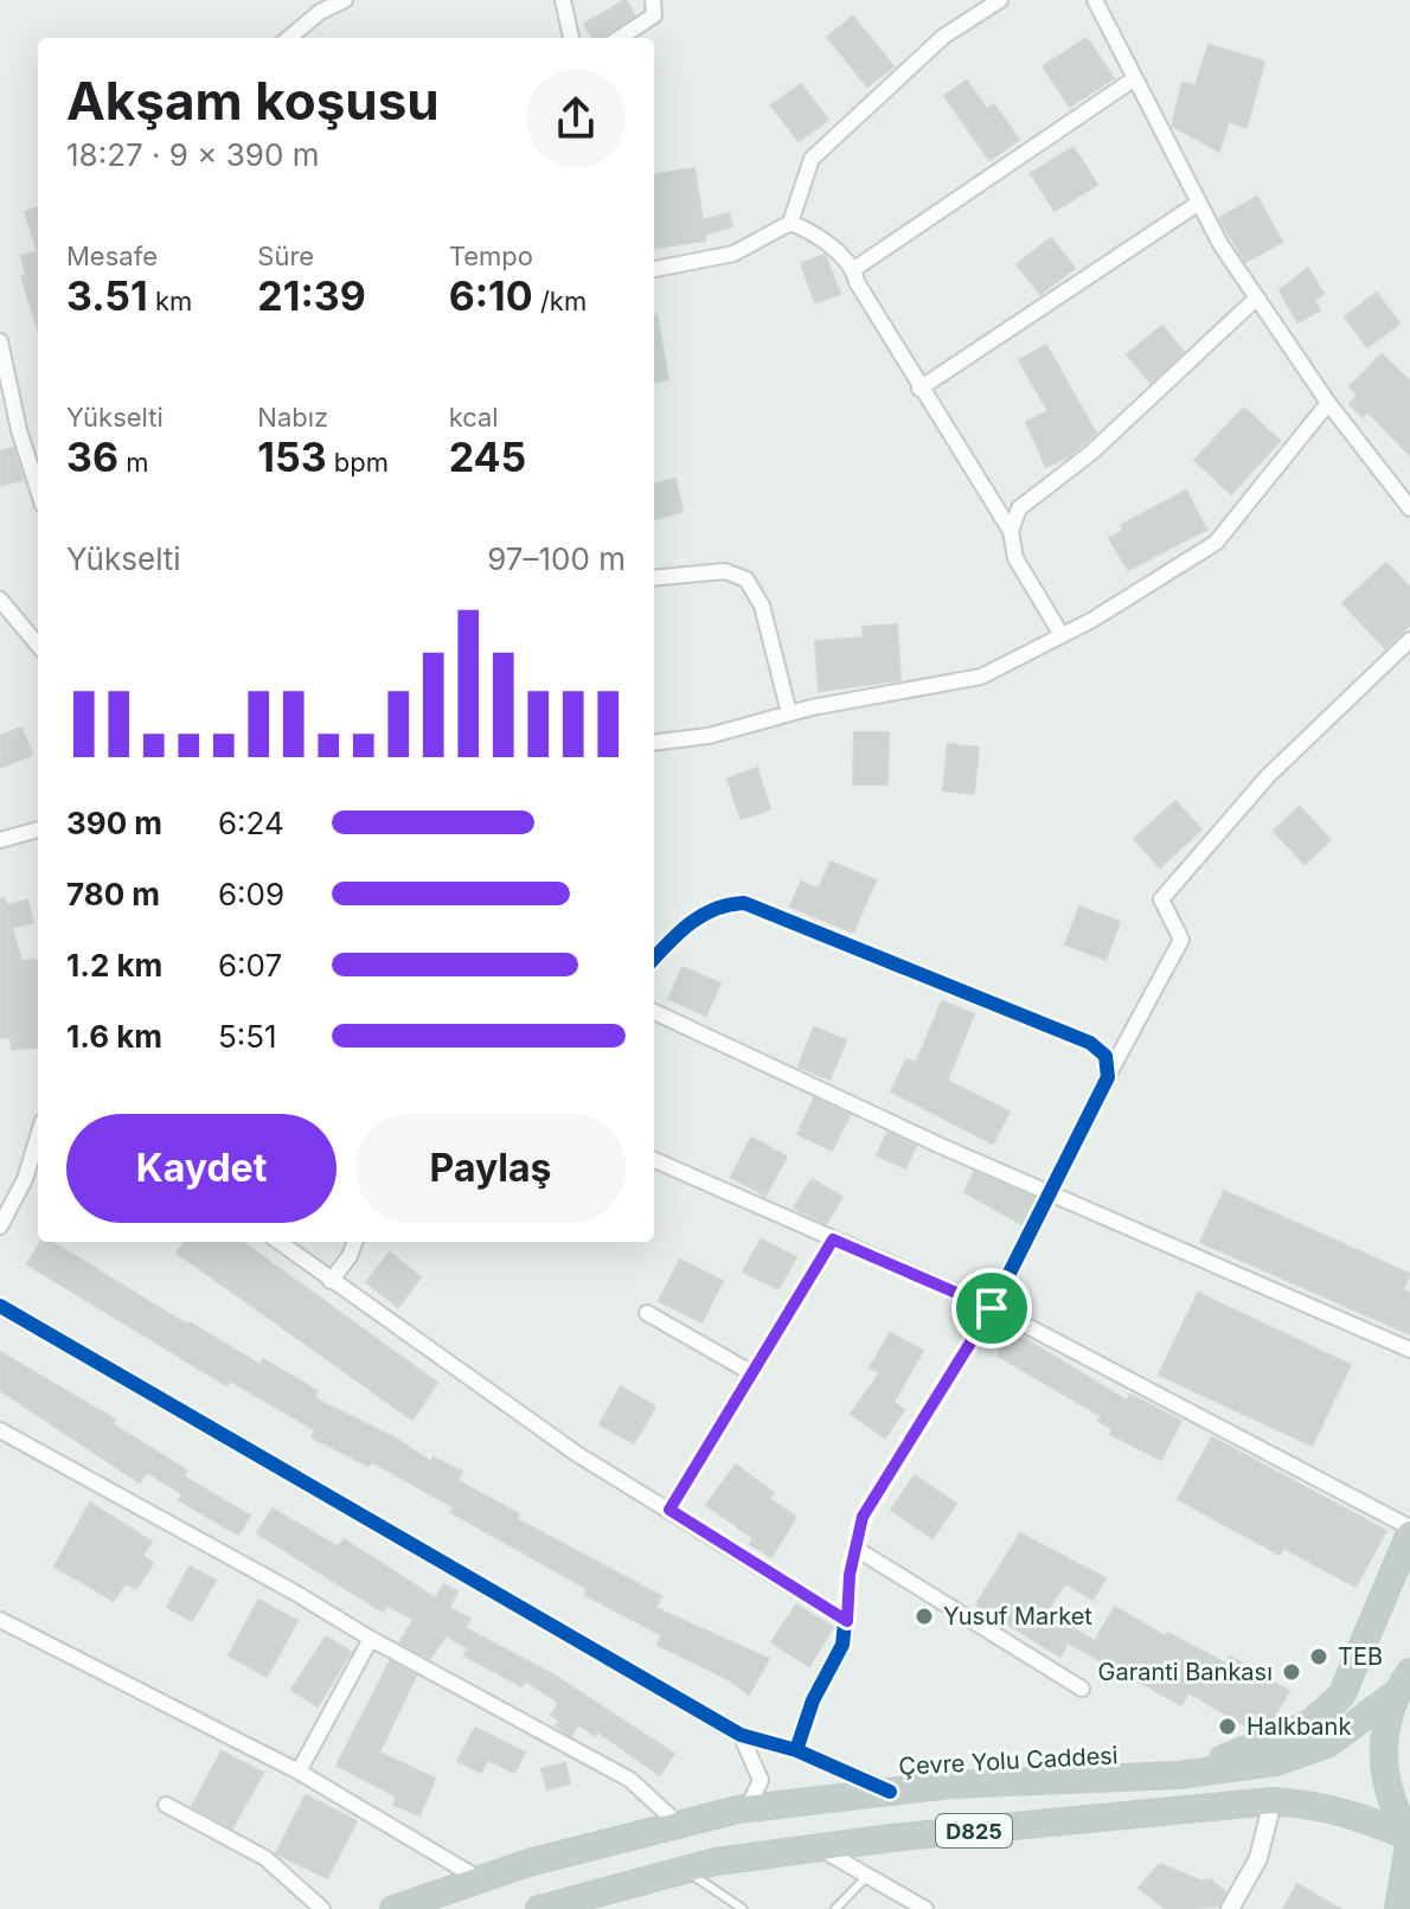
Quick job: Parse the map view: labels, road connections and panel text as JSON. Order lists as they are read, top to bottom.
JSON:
{
  "streets": {
    "highway": ["Çevre Yolu Caddesi", "D825"]
  },
  "crossings": [
    ["Çevre Yolu Caddesi", "D825"]
  ],
  "places": [
    "Yusuf Market",
    "TEB",
    "Garanti Bankası",
    "Halkbank"
  ],
  "page": {
    "heading": ["Akşam koşusu", "18:27 · 9 × 390 m"],
    "stats": [
      ["Mesafe", "3.51 km"],
      ["Süre", "21:39"],
      ["Tempo", "6:10 /km"],
      ["Yükselti", "36 m"],
      ["Nabız", "153 bpm"],
      ["kcal", "245"]
    ],
    "chart": ["Yükselti", "97–100 m"],
    "list": [
      {
        "name": "390 m",
        "note": "6:24"
      },
      {
        "name": "780 m",
        "note": "6:09"
      },
      {
        "name": "1.2 km",
        "note": "6:07"
      },
      {
        "name": "1.6 km",
        "note": "5:51"
      }
    ],
    "buttons": ["Kaydet", "Paylaş"]
  }
}
